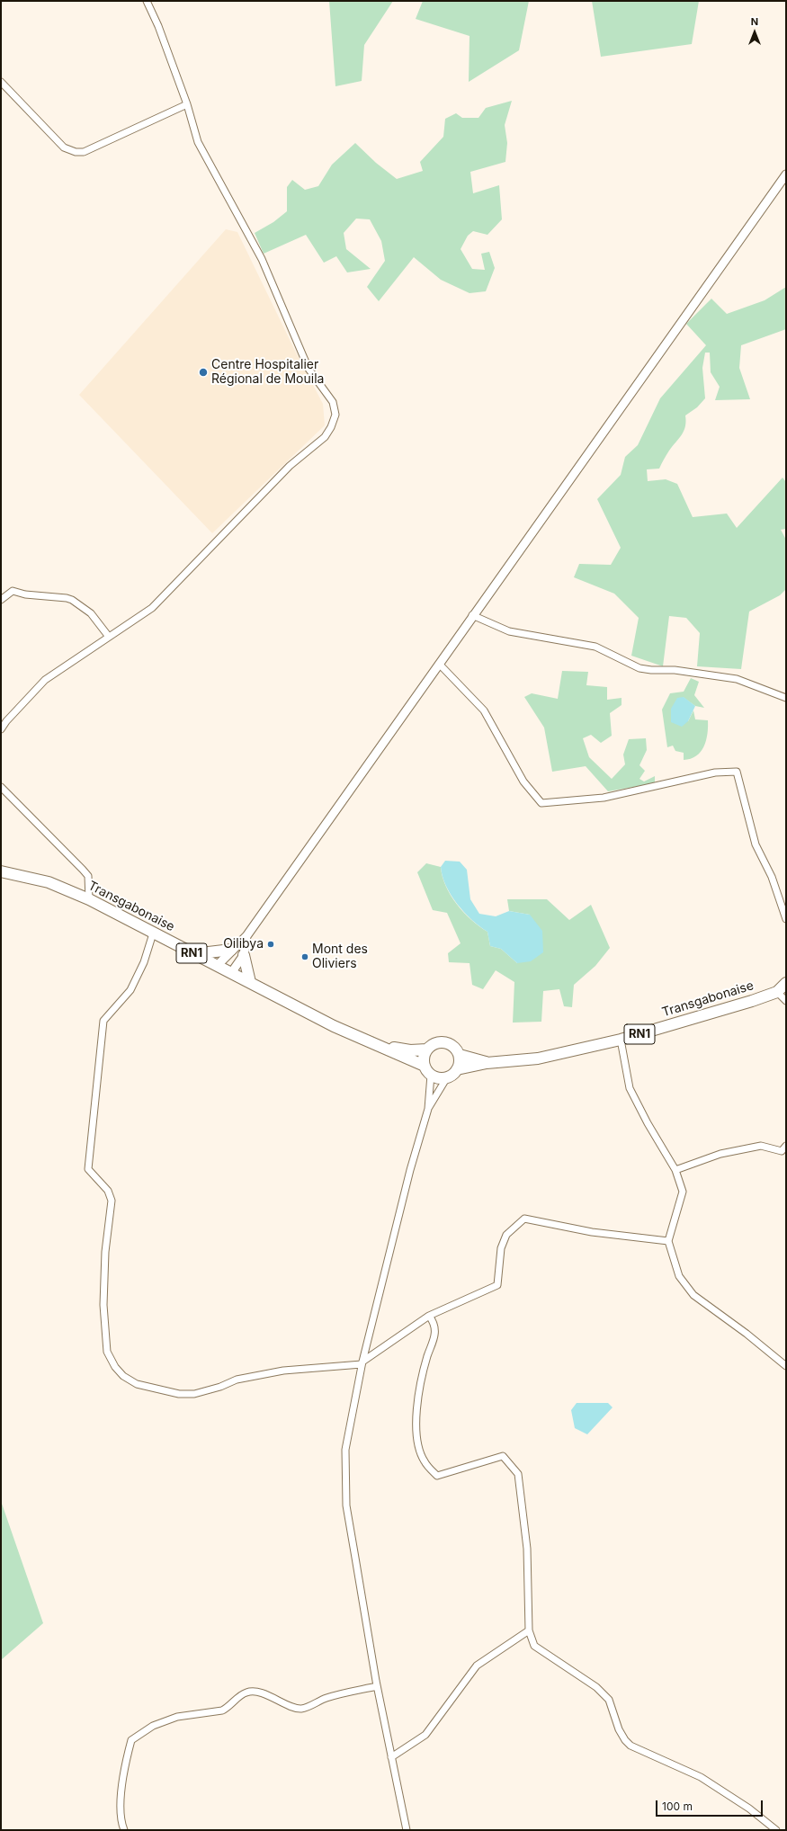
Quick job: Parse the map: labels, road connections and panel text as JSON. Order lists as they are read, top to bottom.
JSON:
{
  "streets": {
    "highway": ["Transgabonaise", "RN1"]
  },
  "places": ["Centre Hospitalier Régional de Mouila", "Oilibya", "Mont des Oliviers"],
  "scale_bar": "100 m",
  "north": "top"
}
